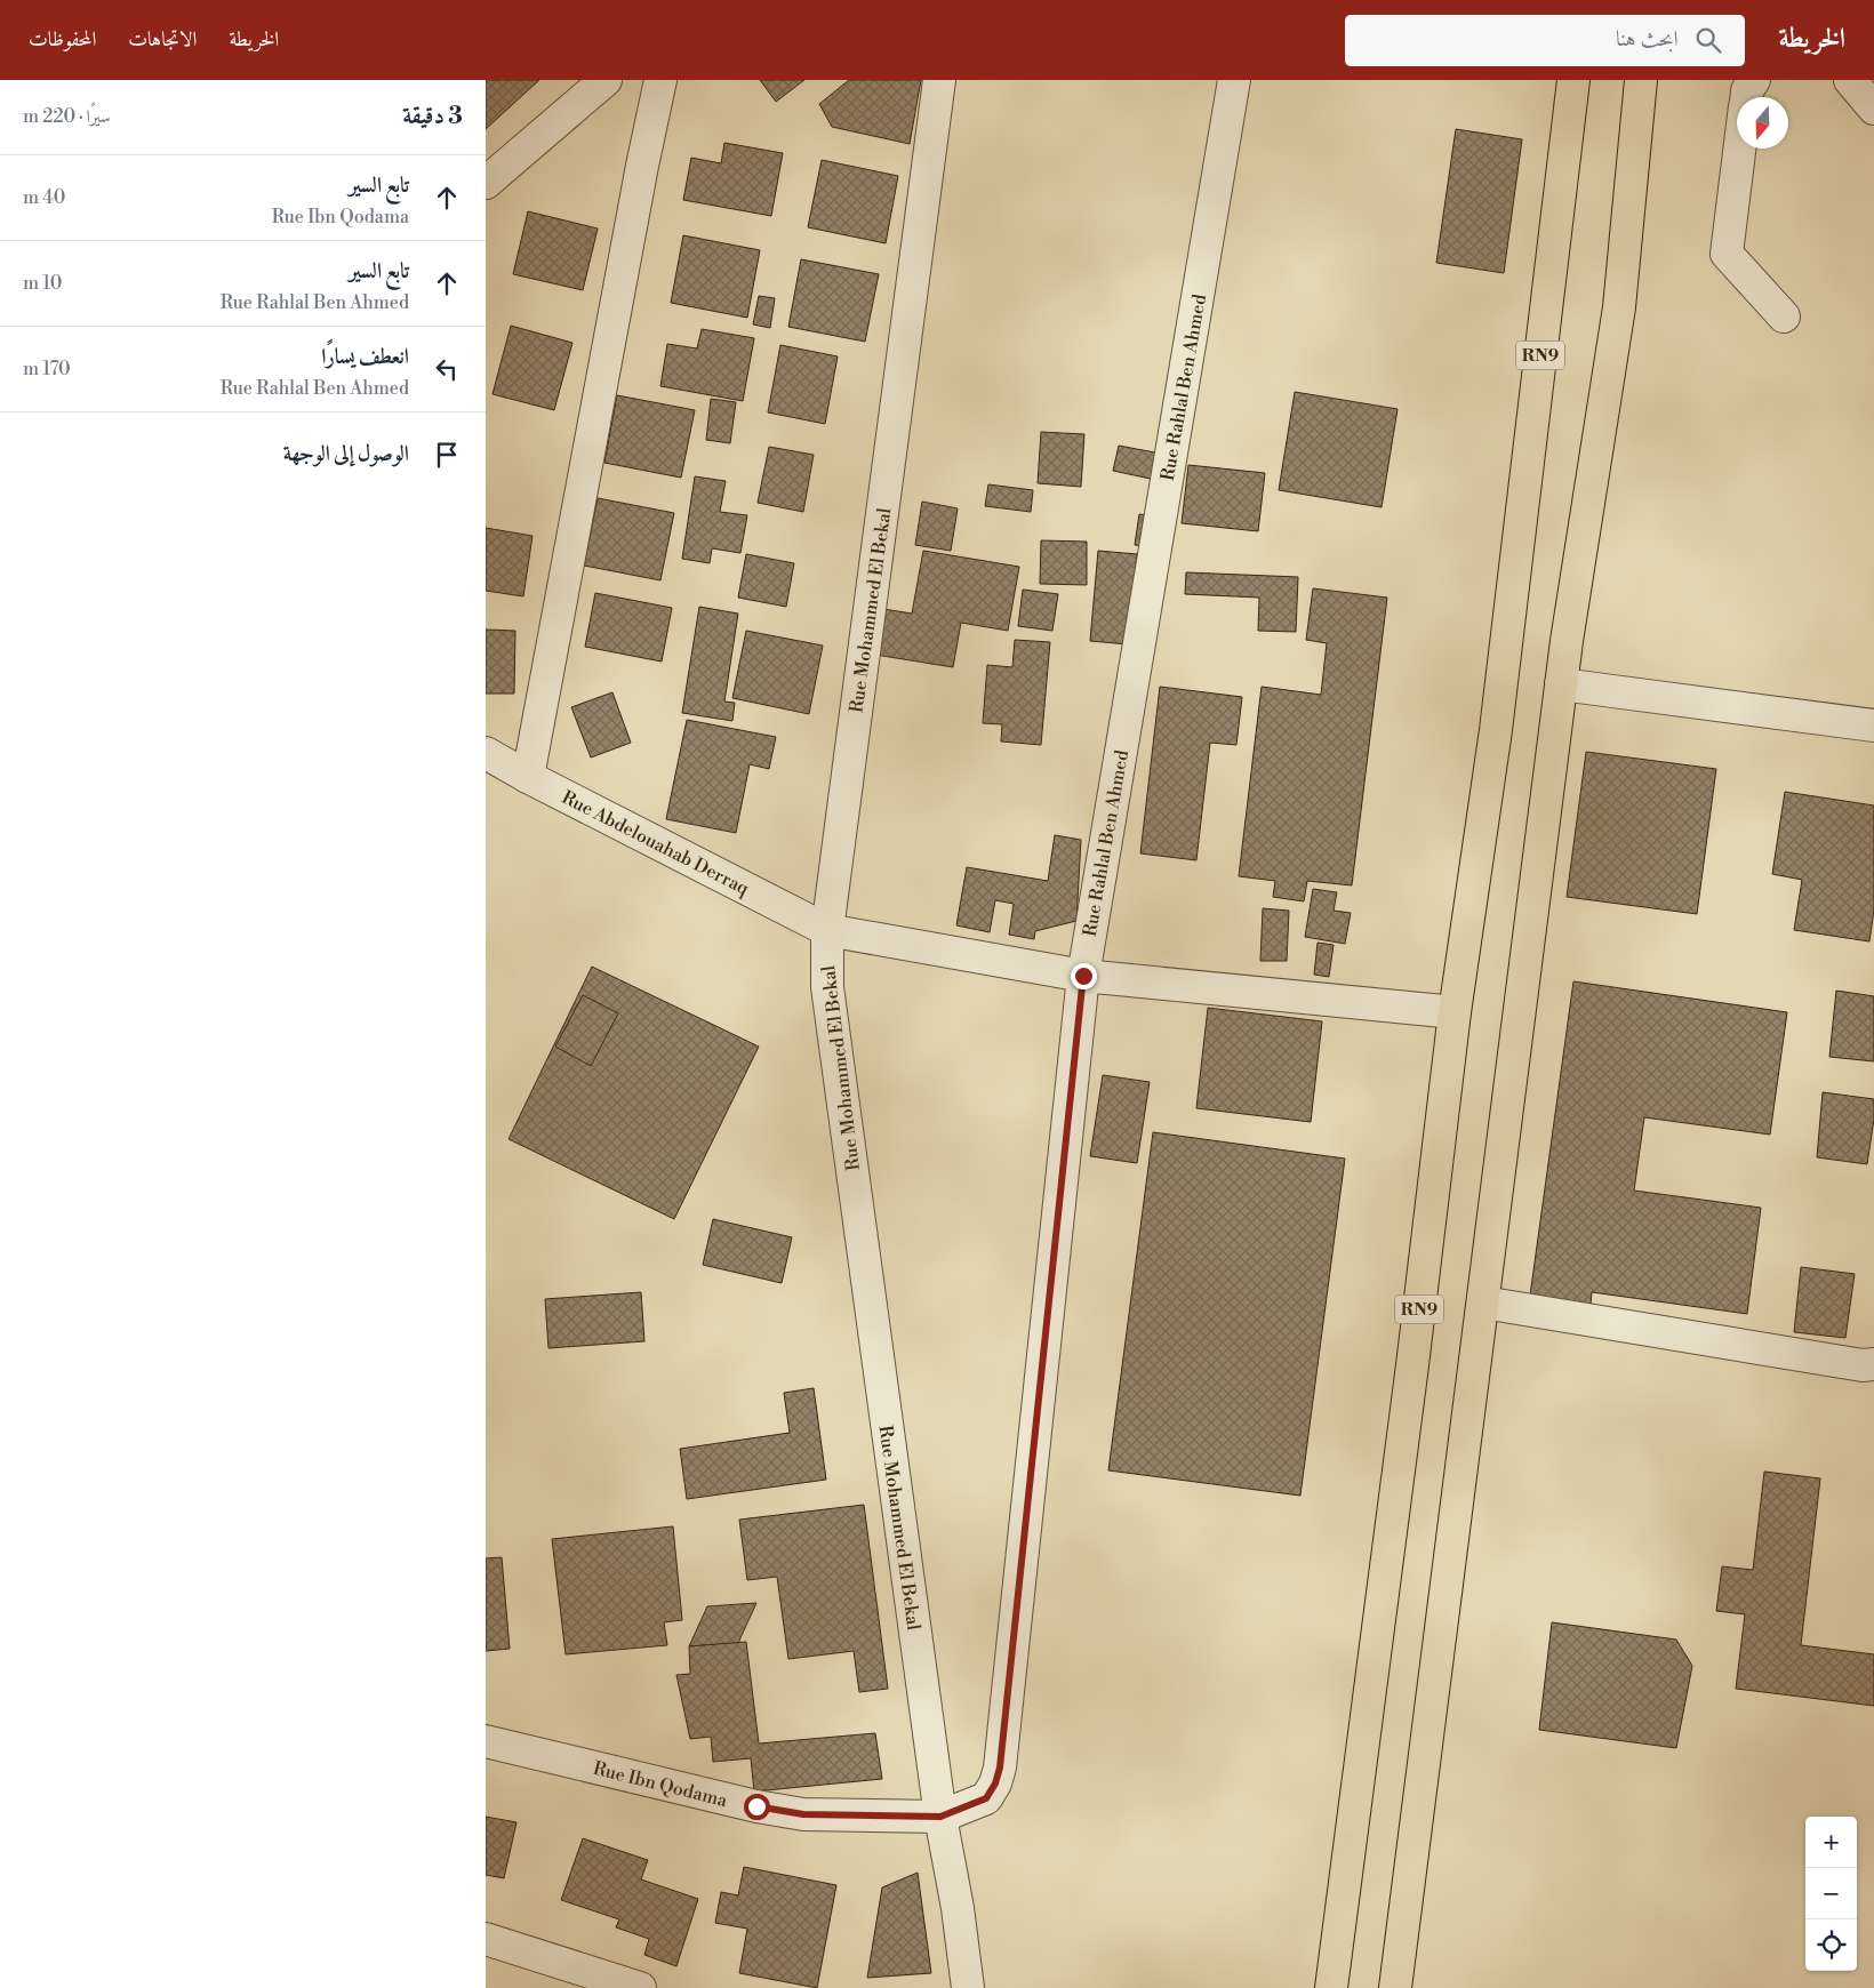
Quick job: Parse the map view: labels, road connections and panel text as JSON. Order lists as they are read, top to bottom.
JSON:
{
  "streets": {
    "main road": ["RN9"],
    "street": [
      "Rue Rahlal Ben Ahmed",
      "Rue Mohammed El Bekal",
      "Rue Abdelouahab Derraq",
      "Rue Ibn Qodama"
    ]
  },
  "crossings": [
    ["RN9", "Rue Abdelouahab Derraq"],
    ["Rue Rahlal Ben Ahmed", "Rue Mohammed El Bekal"],
    ["Rue Rahlal Ben Ahmed", "Rue Abdelouahab Derraq"],
    ["Rue Rahlal Ben Ahmed", "Rue Ibn Qodama"],
    ["Rue Mohammed El Bekal", "Rue Abdelouahab Derraq"],
    ["Rue Mohammed El Bekal", "Rue Ibn Qodama"]
  ],
  "north": "bottom",
  "page": {
    "header": "الخريطة",
    "search": "ابحث هنا",
    "nav": ["الخريطة", "الاتجاهات", "المحفوظات"],
    "heading": ["3 دقيقة", "سيرًا · 220 m"],
    "list": [
      ["تابع السير", "Rue Ibn Qodama", "40 m"],
      ["تابع السير", "Rue Rahlal Ben Ahmed", "10 m"],
      ["انعطف يسارًا", "Rue Rahlal Ben Ahmed", "170 m"],
      "الوصول إلى الوجهة"
    ],
    "map_buttons": ["+", "−"]
  }
}
